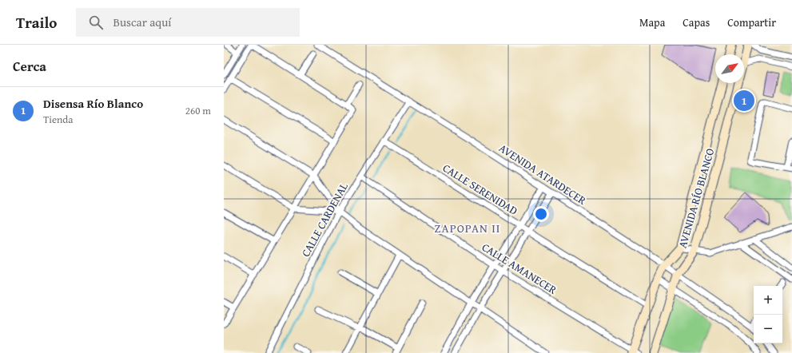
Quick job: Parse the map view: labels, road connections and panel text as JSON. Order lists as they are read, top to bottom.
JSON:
{
  "streets": {
    "street": [
      "AVENIDA ATARDECER",
      "CALLE SERENIDAD",
      "AVENIDA RÍO BLANCO",
      "CALLE CARDENAL",
      "CALLE AMANECER"
    ]
  },
  "crossings": [
    ["AVENIDA ATARDECER", "AVENIDA RÍO BLANCO"],
    ["AVENIDA ATARDECER", "CALLE CARDENAL"],
    ["CALLE SERENIDAD", "AVENIDA RÍO BLANCO"],
    ["CALLE SERENIDAD", "CALLE CARDENAL"],
    ["AVENIDA RÍO BLANCO", "CALLE AMANECER"],
    ["CALLE CARDENAL", "CALLE AMANECER"]
  ],
  "districts": ["ZAPOPAN II"],
  "north": "top right",
  "page": {
    "header": "Trailo",
    "search": "Buscar aquí",
    "nav": ["Mapa", "Capas", "Compartir"],
    "heading": "Cerca",
    "list": [
      {
        "mark": "1",
        "name": "Disensa Río Blanco",
        "note": "Tienda",
        "value": "260 m"
      }
    ],
    "pins": "1",
    "map_buttons": ["+", "−"]
  }
}
